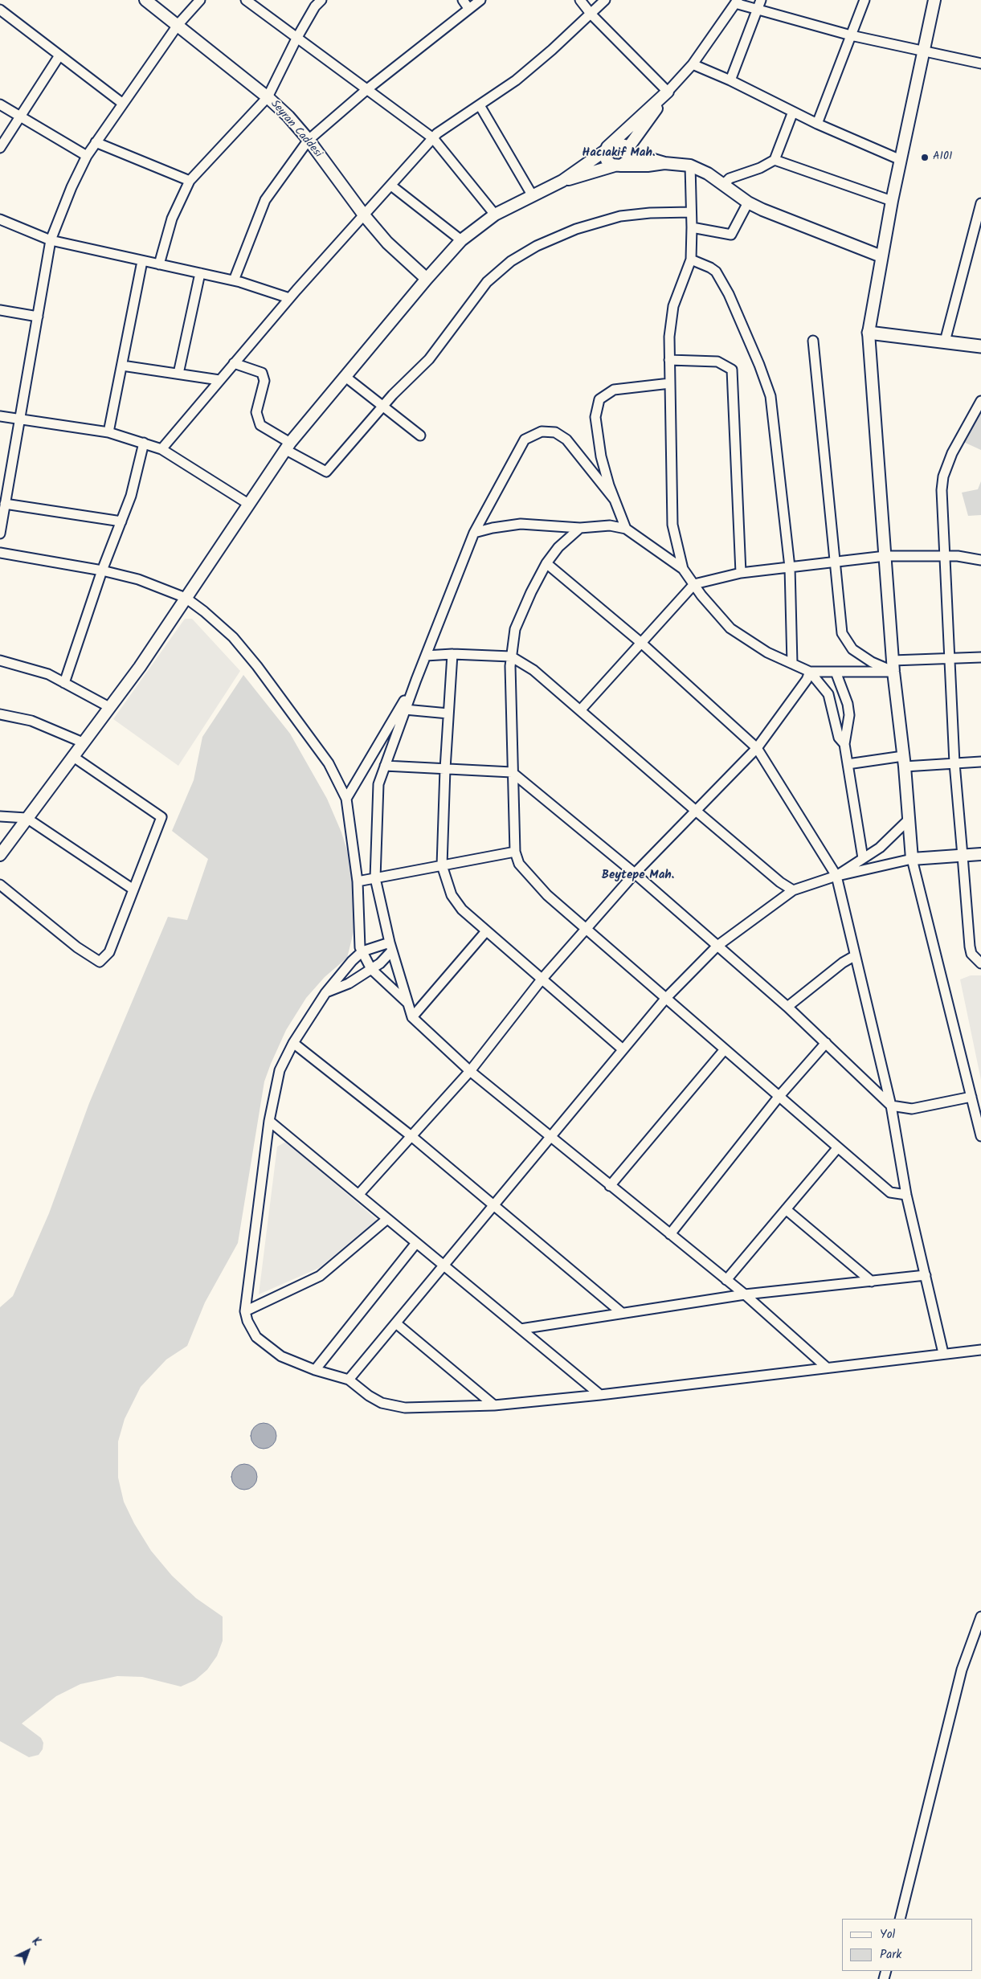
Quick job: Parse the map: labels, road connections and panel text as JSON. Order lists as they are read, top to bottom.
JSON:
{
  "streets": {
    "street": ["Seyran Caddesi"]
  },
  "districts": ["Hacıakif Mah.", "Beytepe Mah."],
  "places": ["A101"],
  "legend": ["Yol", "Park"],
  "north": "top right"
}
